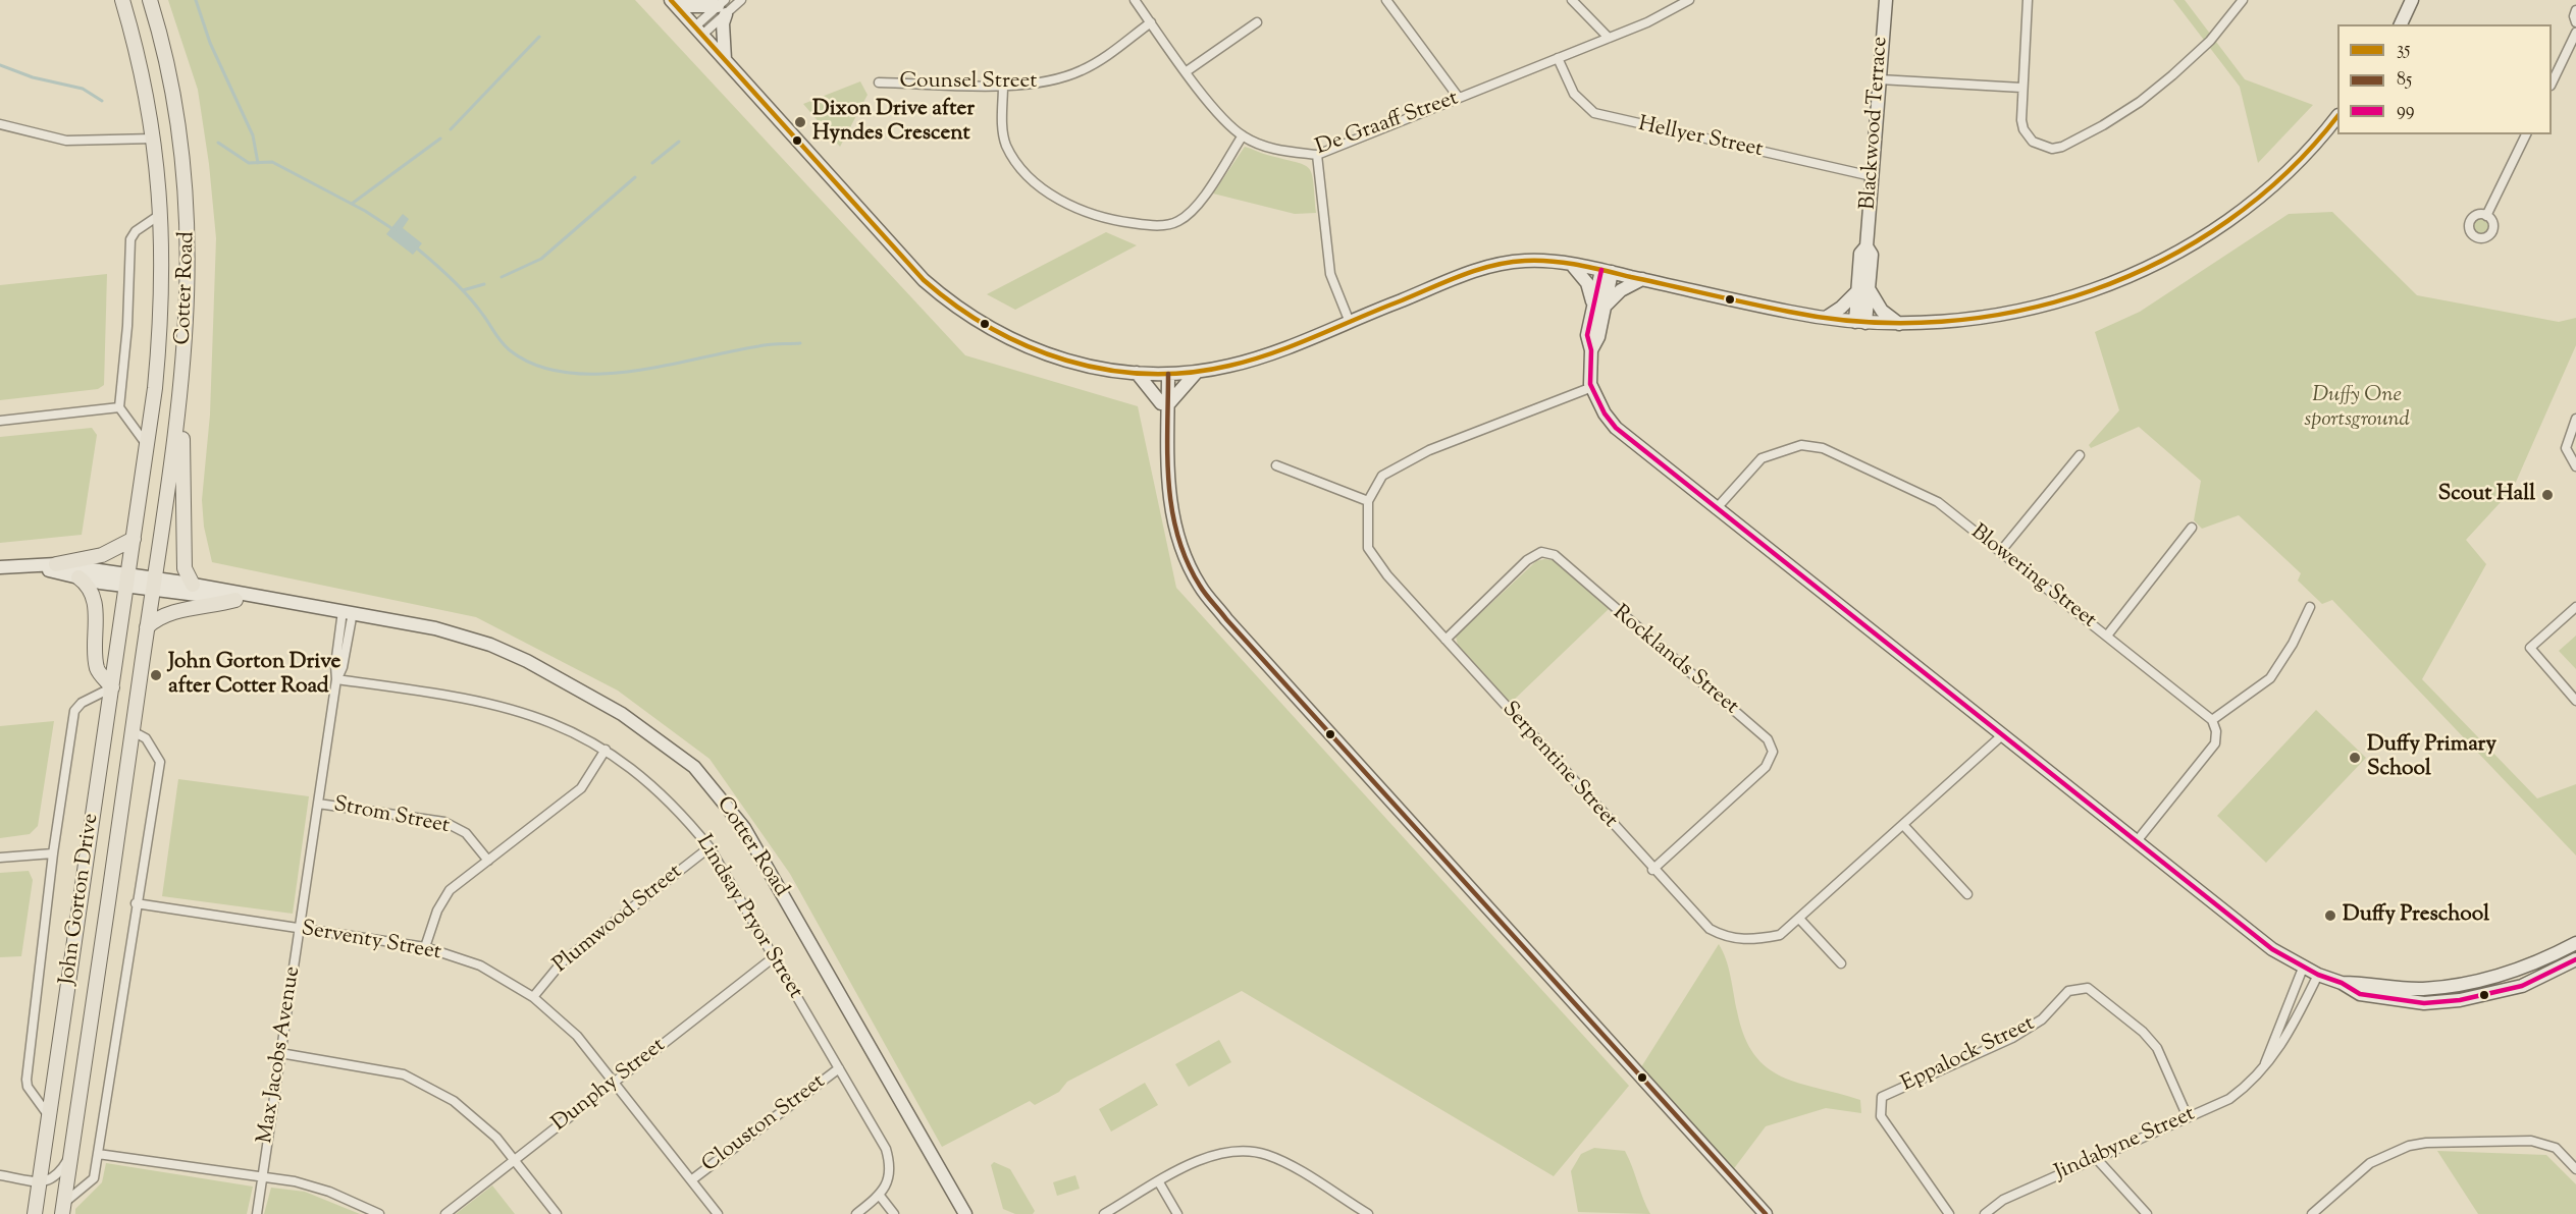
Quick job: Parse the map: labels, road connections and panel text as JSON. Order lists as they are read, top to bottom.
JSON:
{
  "streets": {
    "main road": ["Blackwood Terrace", "Cotter Road", "John Gorton Drive"],
    "street": [
      "Counsel Street",
      "De Graaff Street",
      "Hellyer Street",
      "Blowering Street",
      "Rocklands Street",
      "Serpentine Street",
      "Strom Street",
      "Lindsay Pryor Street",
      "Plumwood Street",
      "Serventy Street",
      "Max Jacobs Avenue",
      "Eppalock Street",
      "Dunphy Street",
      "Clouston Street",
      "Jindabyne Street"
    ]
  },
  "crossings": [
    ["Counsel Street", "De Graaff Street"],
    ["Blackwood Terrace", "Hellyer Street"],
    ["De Graaff Street", "Hellyer Street"],
    ["Cotter Road", "John Gorton Drive"],
    ["Cotter Road", "Max Jacobs Avenue"],
    ["Rocklands Street", "Serpentine Street"],
    ["Strom Street", "Max Jacobs Avenue"],
    ["John Gorton Drive", "Serventy Street"],
    ["Lindsay Pryor Street", "Plumwood Street"],
    ["Lindsay Pryor Street", "Max Jacobs Avenue"],
    ["Lindsay Pryor Street", "Dunphy Street"],
    ["Lindsay Pryor Street", "Clouston Street"],
    ["Plumwood Street", "Serventy Street"],
    ["Serventy Street", "Max Jacobs Avenue"],
    ["Serventy Street", "Dunphy Street"],
    ["Serventy Street", "Clouston Street"],
    ["Eppalock Street", "Jindabyne Street"]
  ],
  "parks": ["Duffy One sportsground"],
  "places": [
    "Dixon Drive after Hyndes Crescent",
    "Scout Hall",
    "John Gorton Drive after Cotter Road",
    "Duffy Primary School",
    "Duffy Preschool"
  ],
  "lines": ["transit line 35", "transit line 99", "transit line 85"],
  "legend": ["35", "85", "99"]
}
